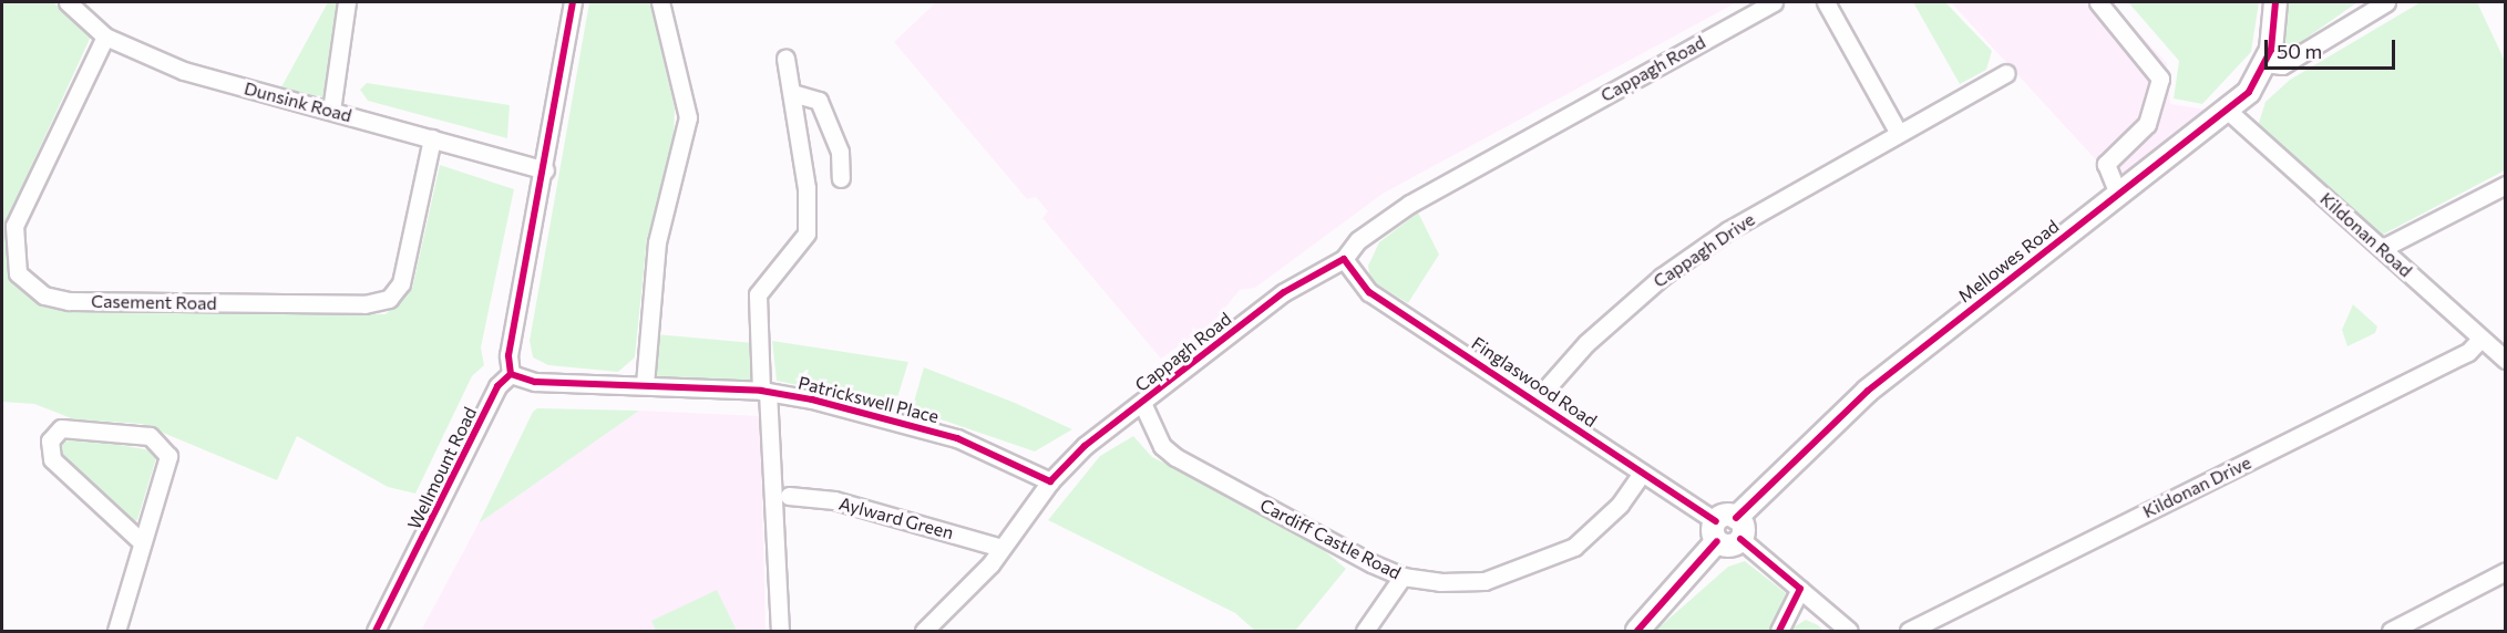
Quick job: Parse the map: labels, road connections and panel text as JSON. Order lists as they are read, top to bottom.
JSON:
{
  "streets": {
    "main road": ["Mellowes Road"],
    "street": [
      "Cappagh Road",
      "Dunsink Road",
      "Kildonan Road",
      "Cappagh Drive",
      "Casement Road",
      "Finglaswood Road",
      "Patrickswell Place",
      "Wellmount Road",
      "Kildonan Drive",
      "Aylward Green",
      "Cardiff Castle Road"
    ]
  },
  "crossings": [
    ["Cappagh Road", "Finglaswood Road"],
    ["Cappagh Road", "Patrickswell Place"],
    ["Cappagh Road", "Aylward Green"],
    ["Cappagh Road", "Cardiff Castle Road"],
    ["Dunsink Road", "Casement Road"],
    ["Kildonan Road", "Mellowes Road"],
    ["Kildonan Road", "Kildonan Drive"],
    ["Cappagh Drive", "Finglaswood Road"],
    ["Mellowes Road", "Finglaswood Road"],
    ["Finglaswood Road", "Cardiff Castle Road"],
    ["Patrickswell Place", "Wellmount Road"]
  ],
  "scale_bar": "50 m"
}
